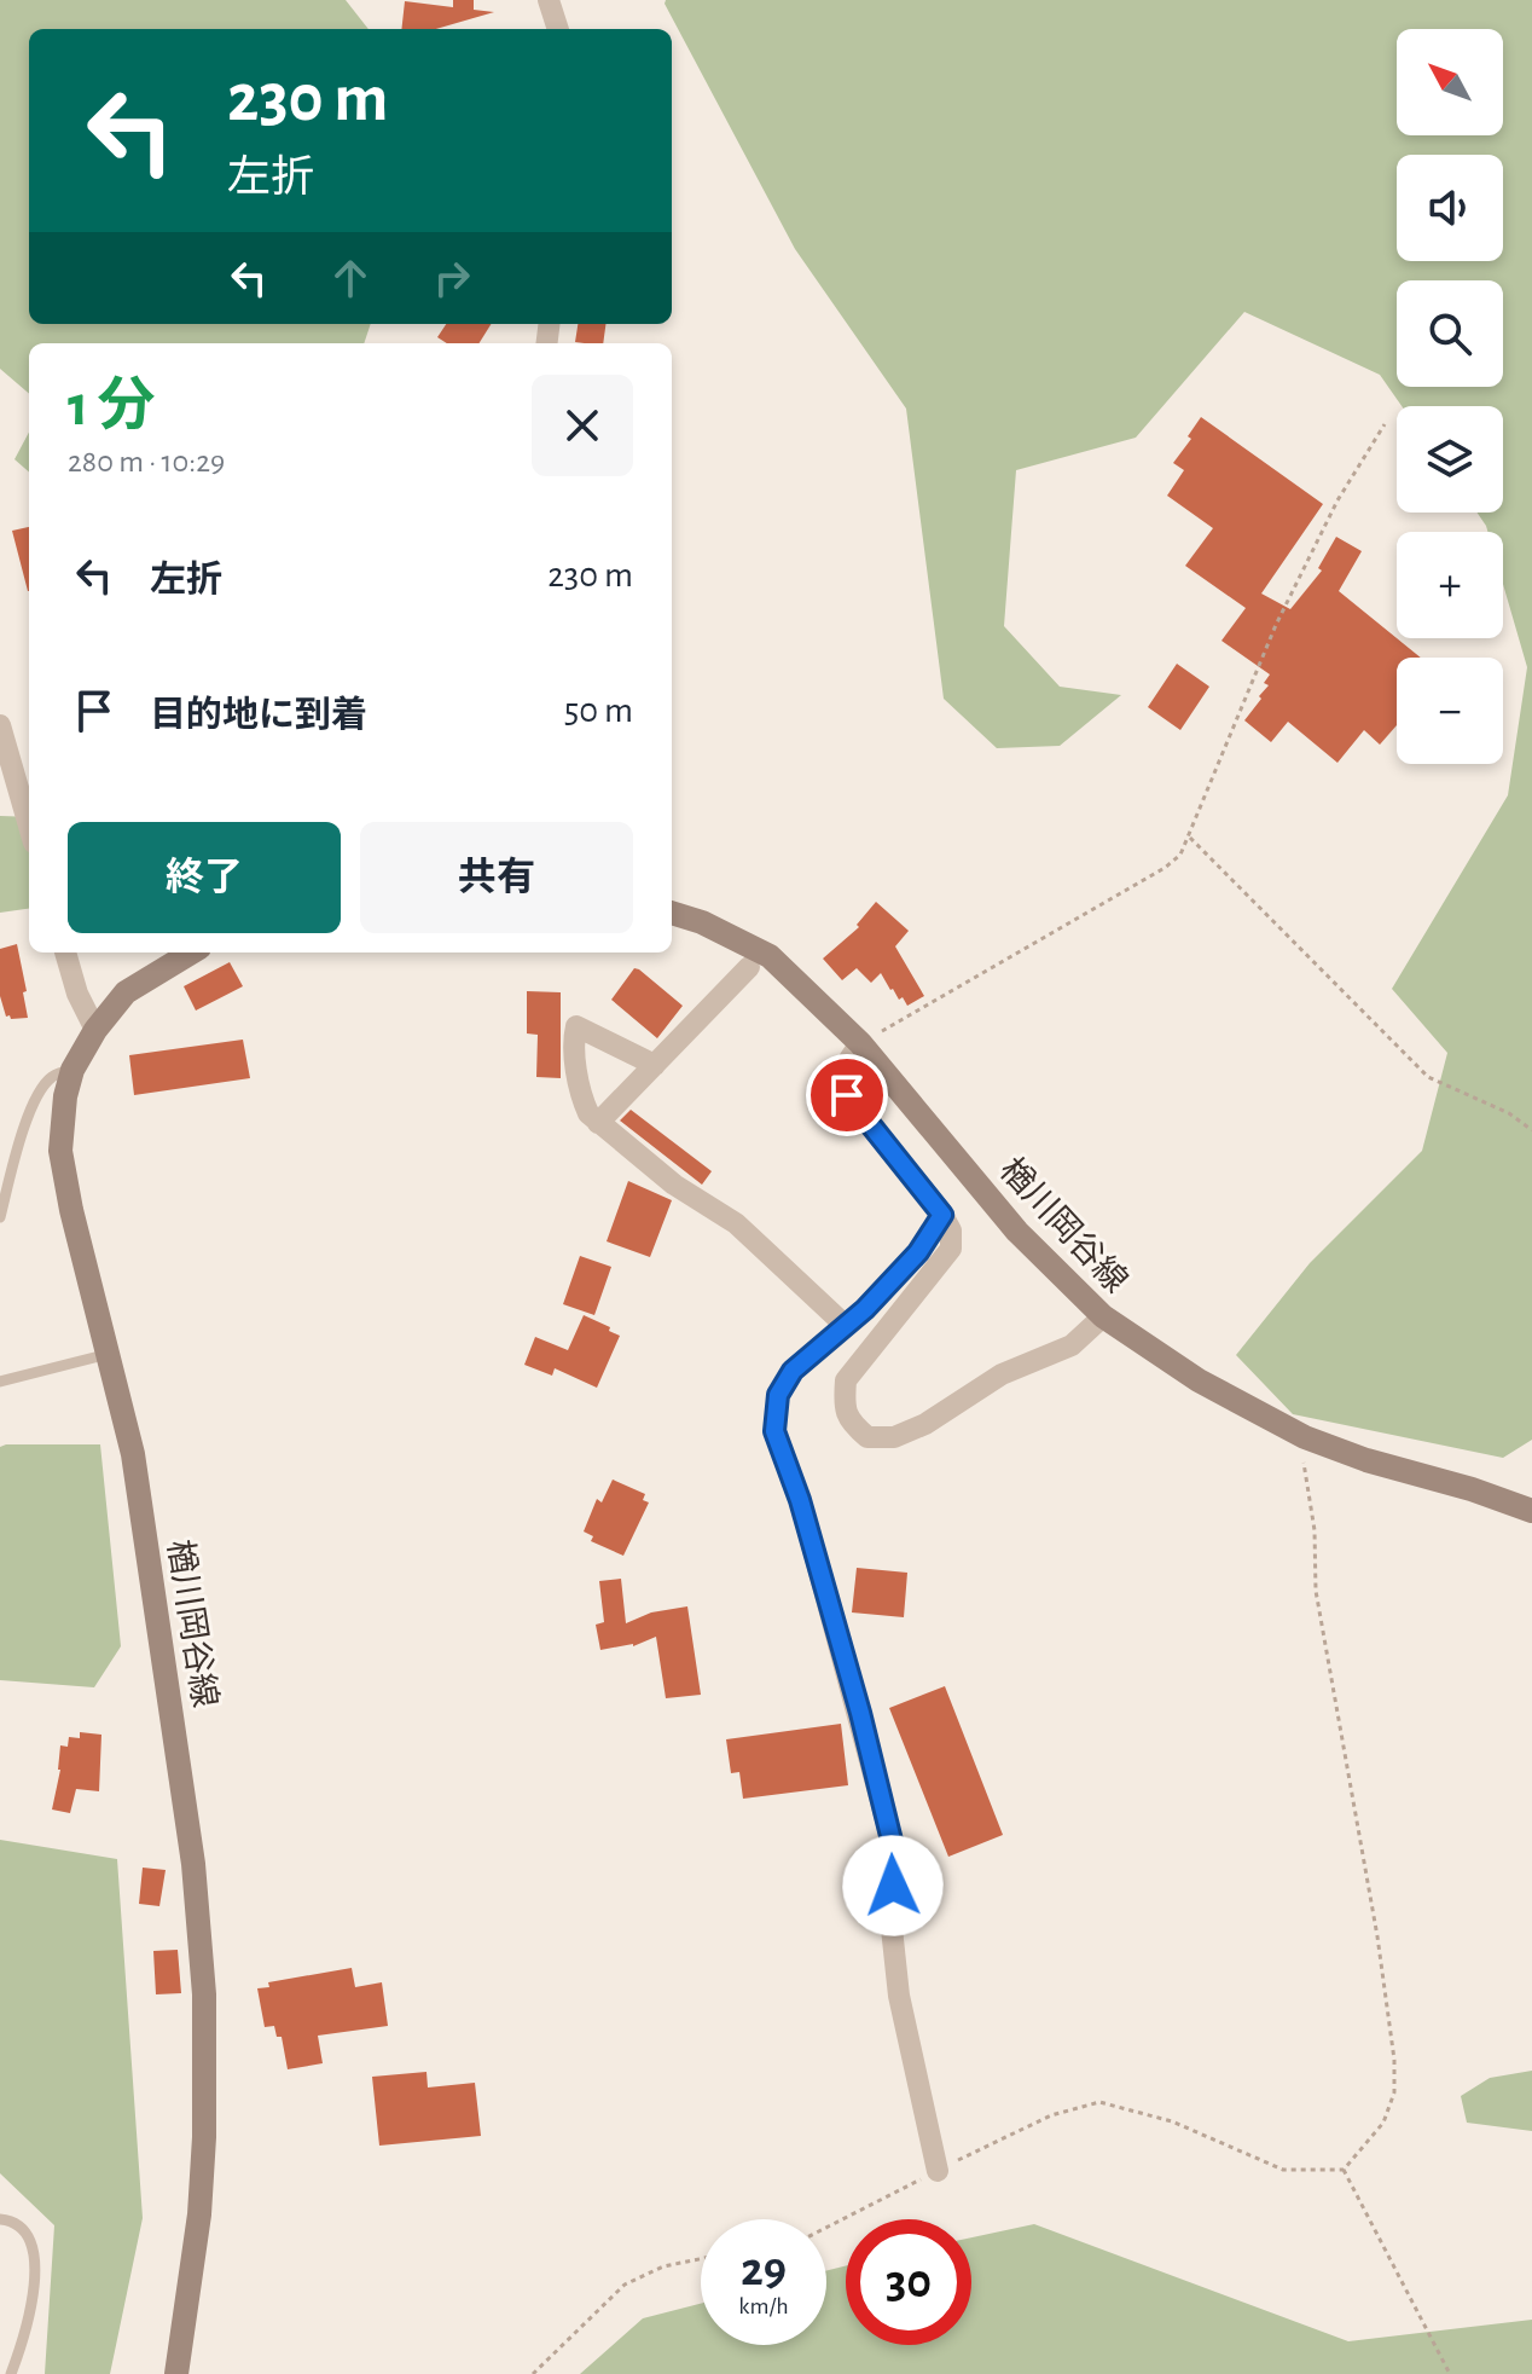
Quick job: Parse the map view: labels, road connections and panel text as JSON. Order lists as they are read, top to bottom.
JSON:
{
  "streets": {
    "main road": ["楢川岡谷線"]
  },
  "north": "top left",
  "page": {
    "map_buttons": ["+", "−"],
    "turn": ["230 m", "左折"],
    "heading": ["1 分", "280 m · 10:29"],
    "list": [
      {
        "name": "左折",
        "value": "230 m"
      },
      {
        "name": "目的地に到着",
        "value": "50 m"
      }
    ],
    "buttons": ["終了", "共有"],
    "speed": "29 km/h",
    "limit": "30"
  }
}
